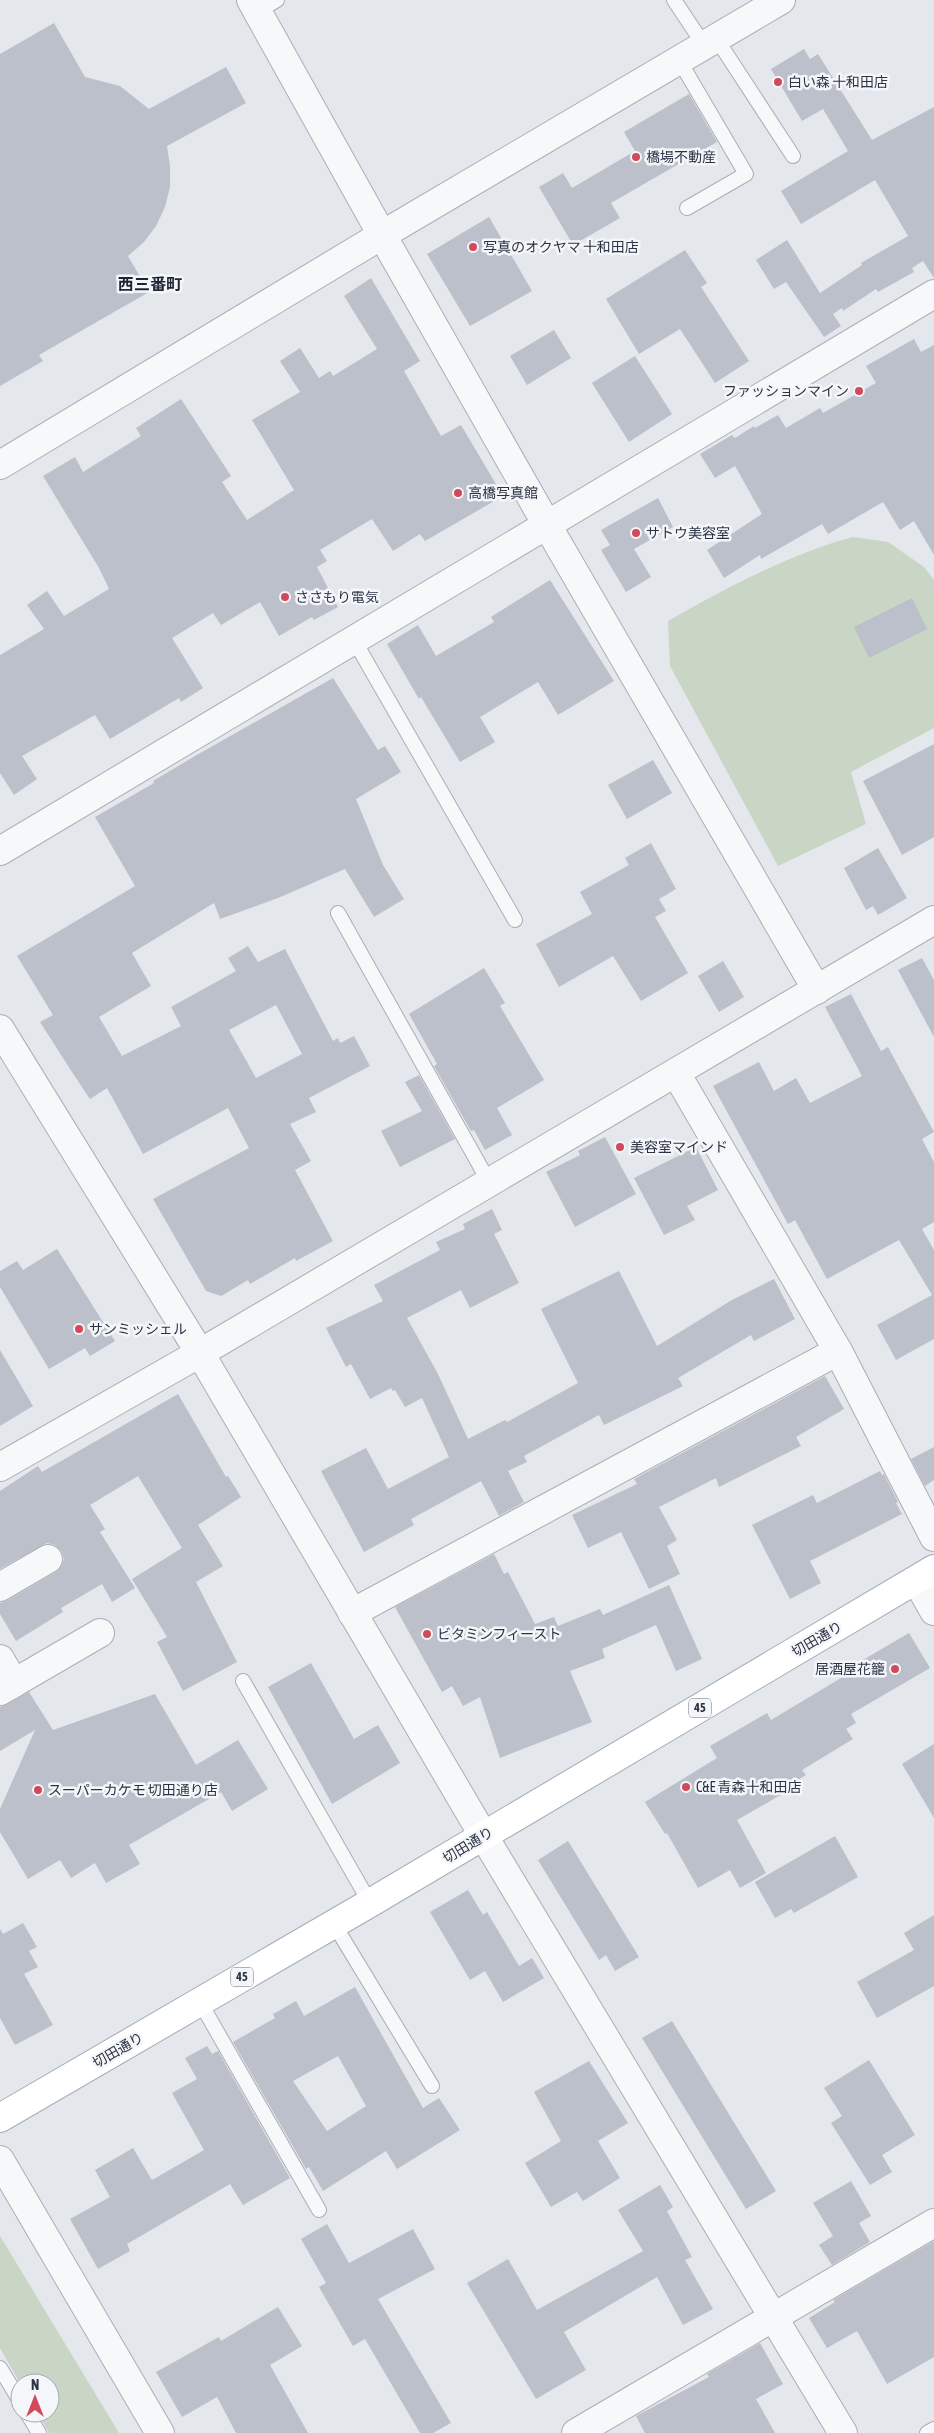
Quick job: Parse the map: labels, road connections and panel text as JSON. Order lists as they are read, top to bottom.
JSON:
{
  "streets": {
    "main road": ["切田通り", "45"]
  },
  "districts": ["西三番町"],
  "places": [
    "白い森 十和田店",
    "橋場不動産",
    "写真のオクヤマ 十和田店",
    "ファッションマイン",
    "高橋写真館",
    "サトウ美容室",
    "ささもり電気",
    "美容室マインド",
    "サンミッシェル",
    "ビタミンフィースト",
    "居酒屋花籠",
    "C&E 青森十和田店",
    "スーパーカケモ 切田通り店"
  ],
  "north": "top"
}
